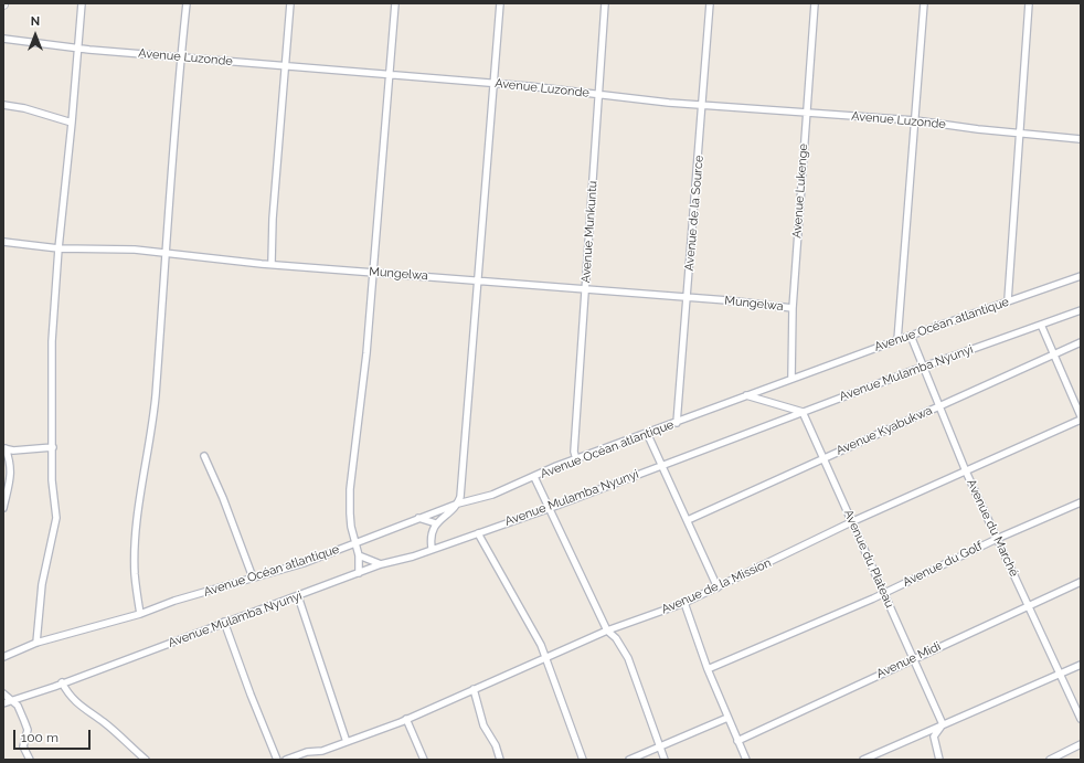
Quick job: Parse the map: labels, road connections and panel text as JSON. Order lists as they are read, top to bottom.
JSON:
{
  "streets": {
    "street": [
      "Avenue Luzonde",
      "Avenue Lukenge",
      "Avenue de la Source",
      "Avenue Munkuntu",
      "Mungelwa",
      "Avenue Océan atlantique",
      "Avenue Mulamba Nyunyi",
      "Avenue Kyabukwa",
      "Avenue du Marché",
      "Avenue du Plateau",
      "Avenue du Golf",
      "Avenue de la Mission",
      "Avenue Midi"
    ]
  },
  "crossings": [
    ["Avenue Luzonde", "Avenue Lukenge"],
    ["Avenue Luzonde", "Avenue de la Source"],
    ["Avenue Luzonde", "Avenue Munkuntu"],
    ["Avenue Lukenge", "Mungelwa"],
    ["Avenue Lukenge", "Avenue Océan atlantique"],
    ["Avenue de la Source", "Mungelwa"],
    ["Avenue de la Source", "Avenue Océan atlantique"],
    ["Avenue Munkuntu", "Mungelwa"],
    ["Avenue Munkuntu", "Avenue Océan atlantique"],
    ["Avenue Océan atlantique", "Avenue du Marché"],
    ["Avenue Mulamba Nyunyi", "Avenue du Marché"],
    ["Avenue Mulamba Nyunyi", "Avenue du Plateau"],
    ["Avenue Kyabukwa", "Avenue du Marché"],
    ["Avenue Kyabukwa", "Avenue du Plateau"],
    ["Avenue du Marché", "Avenue du Golf"],
    ["Avenue du Marché", "Avenue de la Mission"],
    ["Avenue du Marché", "Avenue Midi"],
    ["Avenue du Plateau", "Avenue du Golf"],
    ["Avenue du Plateau", "Avenue de la Mission"],
    ["Avenue du Plateau", "Avenue Midi"]
  ],
  "scale_bar": "100 m",
  "north": "top"
}
